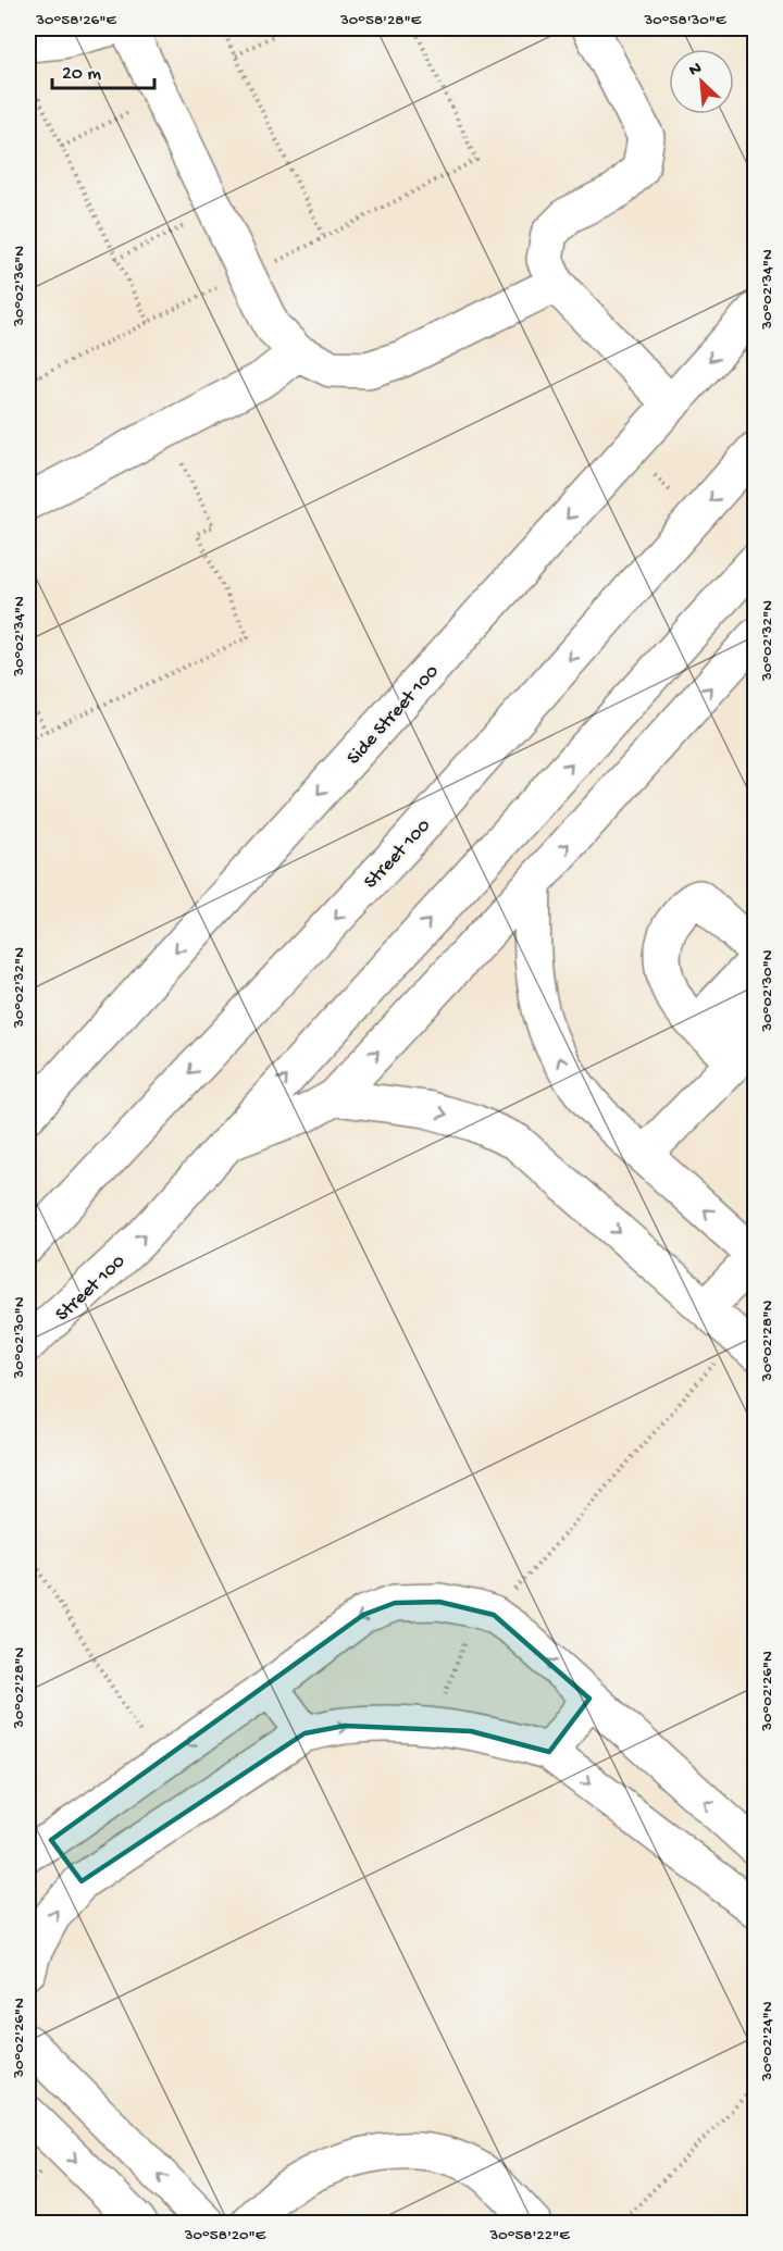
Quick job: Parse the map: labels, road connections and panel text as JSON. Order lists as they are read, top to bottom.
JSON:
{
  "streets": {
    "street": ["Side Street 100", "Street 100"]
  },
  "scale_bar": "20 m",
  "north": "top left",
  "coordinates": [
    "30°58'26\"E",
    "30°58'28\"E",
    "30°58'30\"E",
    "30°02'36\"N",
    "30°02'34\"N",
    "30°02'32\"N",
    "30°02'30\"N",
    "30°02'28\"N",
    "30°02'26\"N",
    "30°02'24\"N",
    "30°58'20\"E",
    "30°58'22\"E"
  ]
}
